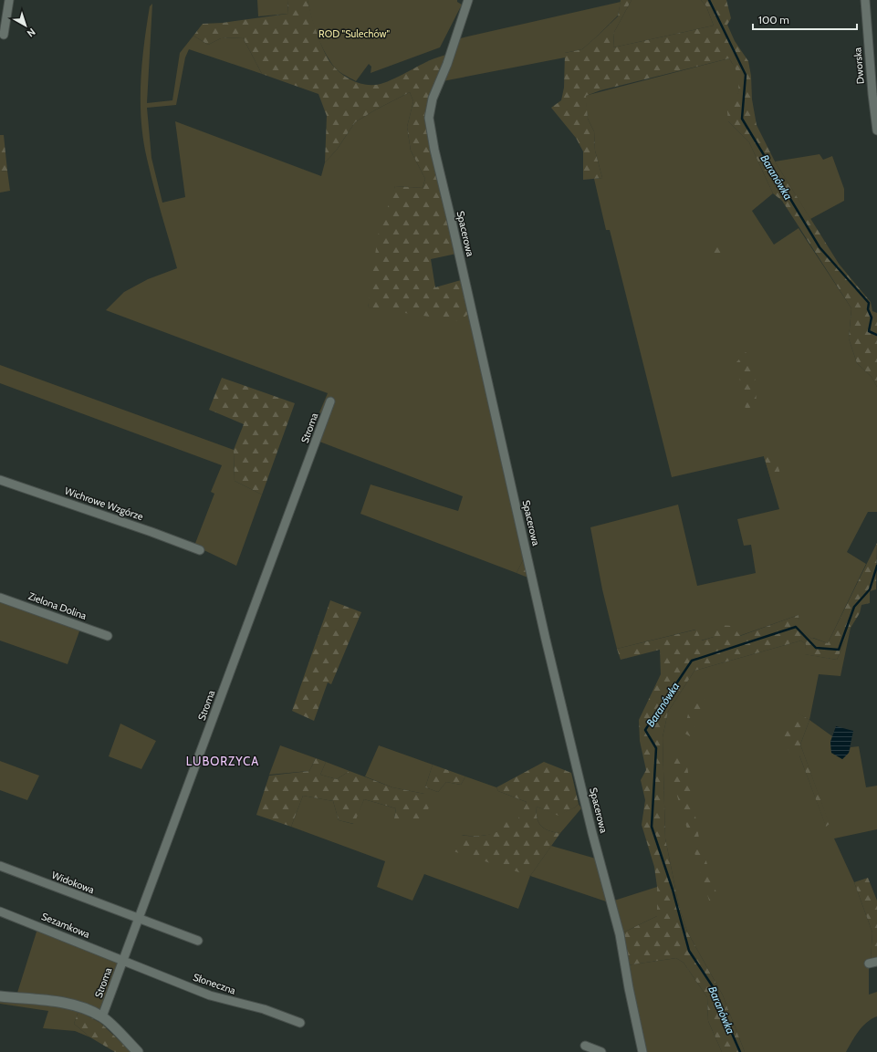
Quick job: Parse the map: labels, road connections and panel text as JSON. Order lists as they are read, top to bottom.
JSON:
{
  "streets": {
    "street": [
      "Dworska",
      "Spacerowa",
      "Stroma",
      "Wichrowe Wzgórze",
      "Zielona Dolina",
      "Widokowa",
      "Sezamkowa",
      "Słoneczna"
    ]
  },
  "crossings": [
    ["Stroma", "Widokowa"],
    ["Stroma", "Sezamkowa"],
    ["Stroma", "Słoneczna"],
    ["Sezamkowa", "Słoneczna"]
  ],
  "districts": ["LUBORZYCA"],
  "water": ["Baranówka"],
  "parks": ["ROD \"Sulechów\""],
  "scale_bar": "100 m",
  "north": "bottom right"
}
